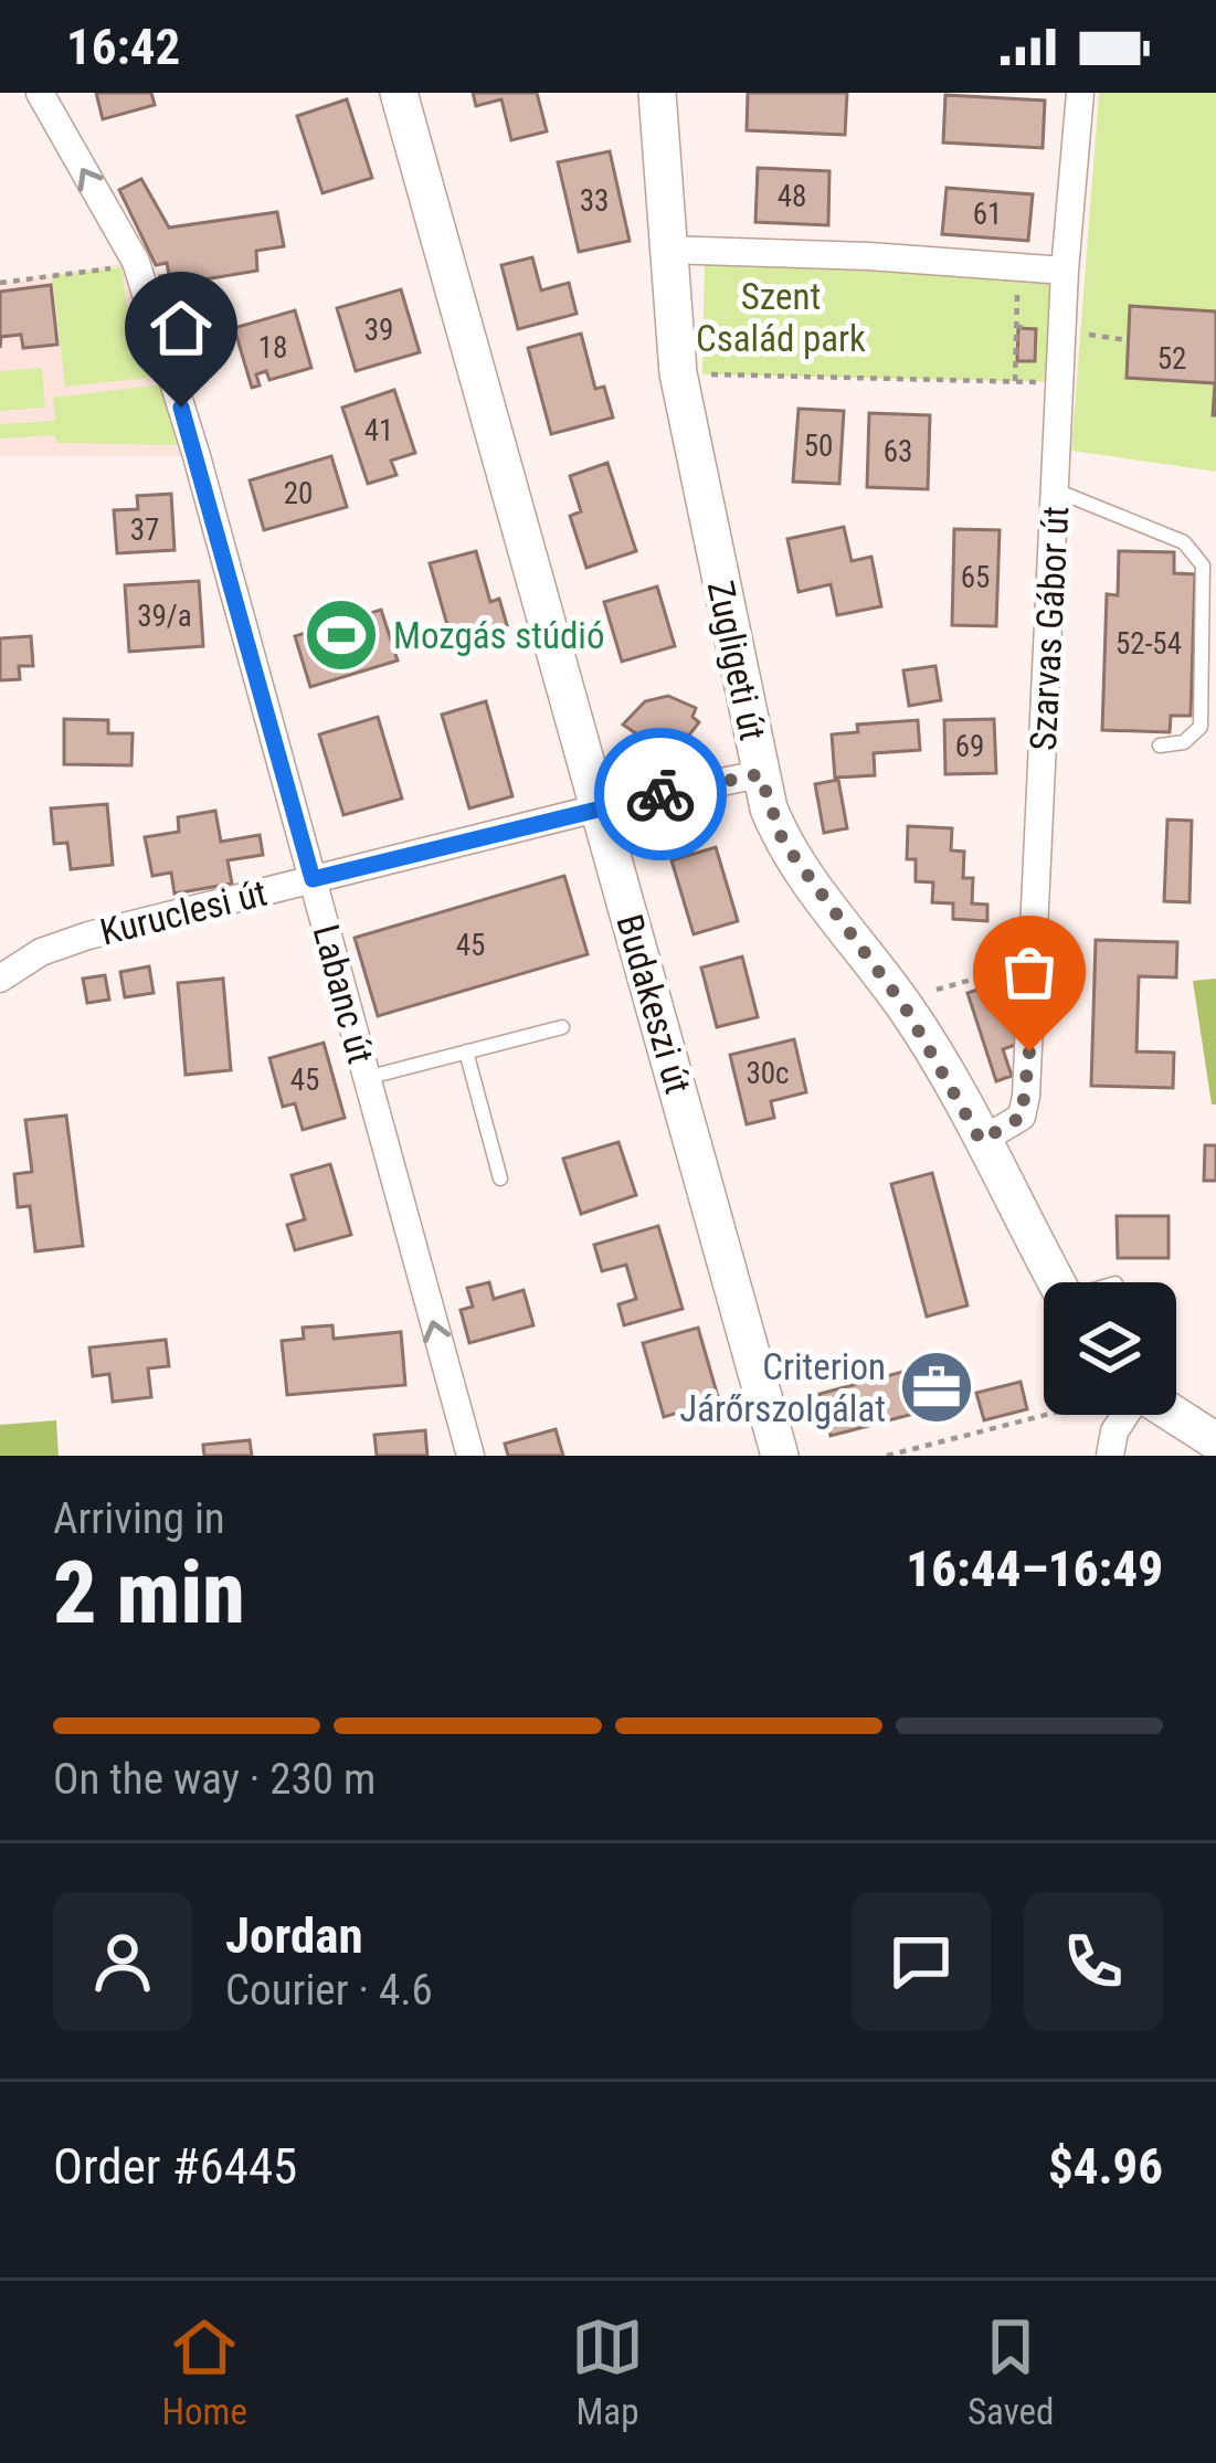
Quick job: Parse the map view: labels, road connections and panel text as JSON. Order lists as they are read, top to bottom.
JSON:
{
  "streets": {
    "main road": ["Zugligeti út", "Budakeszi út"],
    "street": ["Szarvas Gábor út", "Kuruclesi út", "Labanc út"]
  },
  "crossings": [
    ["Szarvas Gábor út", "Zugligeti út"],
    ["Zugligeti út", "Kuruclesi út"],
    ["Kuruclesi út", "Labanc út"],
    ["Kuruclesi út", "Budakeszi út"]
  ],
  "one_way": ["Labanc út"],
  "parks": ["Szent Család park"],
  "places": {
    "sports": ["Mozgás stúdió"],
    "office": ["Criterion Járőrszolgálat"]
  },
  "house_numbers": [
    "48",
    "33",
    "61",
    "39",
    "18",
    "52",
    "41",
    "50",
    "63",
    "20",
    "37",
    "65",
    "39/a",
    "52-54",
    "69",
    "45",
    "30c",
    "45"
  ],
  "page": {
    "status": "16:42",
    "heading": ["2 min", "Arriving in", "16:44–16:49"],
    "panel": [
      "Jordan",
      "Courier · 4.6",
      "Order #6445",
      "$4.96"
    ],
    "bar": "On the way · 230 m",
    "tabs": ["Home", "Map", "Saved"]
  }
}
